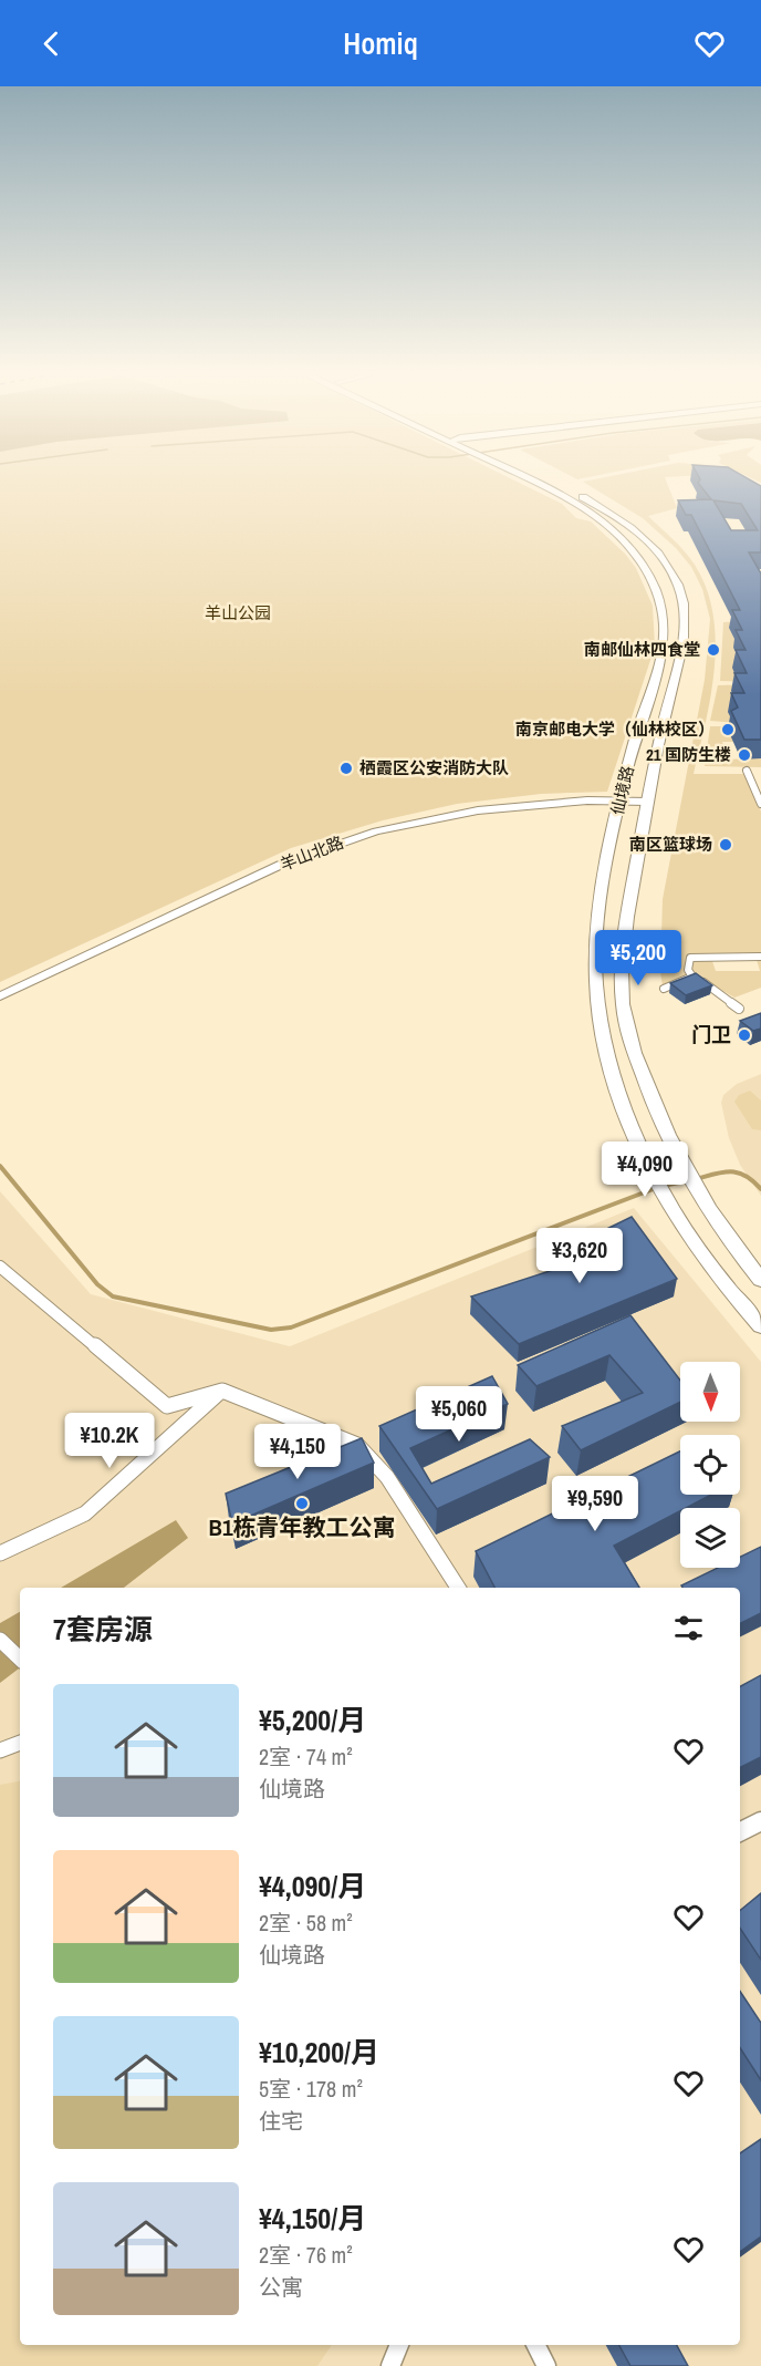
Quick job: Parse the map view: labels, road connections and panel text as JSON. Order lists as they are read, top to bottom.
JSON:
{
  "streets": {
    "main road": ["仙境路"],
    "street": ["羊山北路"]
  },
  "crossings": [
    ["仙境路", "羊山北路"]
  ],
  "parks": ["羊山公园"],
  "places": [
    "南邮仙林四食堂",
    "南京邮电大学（仙林校区）",
    "21 国防生楼",
    "栖霞区公安消防大队",
    "南区篮球场",
    "门卫",
    "B1栋青年教工公寓"
  ],
  "north": "bottom",
  "page": {
    "header": "Homiq",
    "price": [
      "¥5,200",
      "¥4,090",
      "¥3,620",
      "¥5,060",
      "¥10.2K",
      "¥4,150",
      "¥9,590"
    ],
    "heading": "7套房源",
    "list": [
      {
        "name": "¥5,200/月",
        "note": "2室 · 74 m² · 仙境路"
      },
      {
        "name": "¥4,090/月",
        "note": "2室 · 58 m² · 仙境路"
      },
      {
        "name": "¥10,200/月",
        "note": "5室 · 178 m² · 住宅"
      },
      {
        "name": "¥4,150/月",
        "note": "2室 · 76 m² · 公寓"
      }
    ]
  }
}
